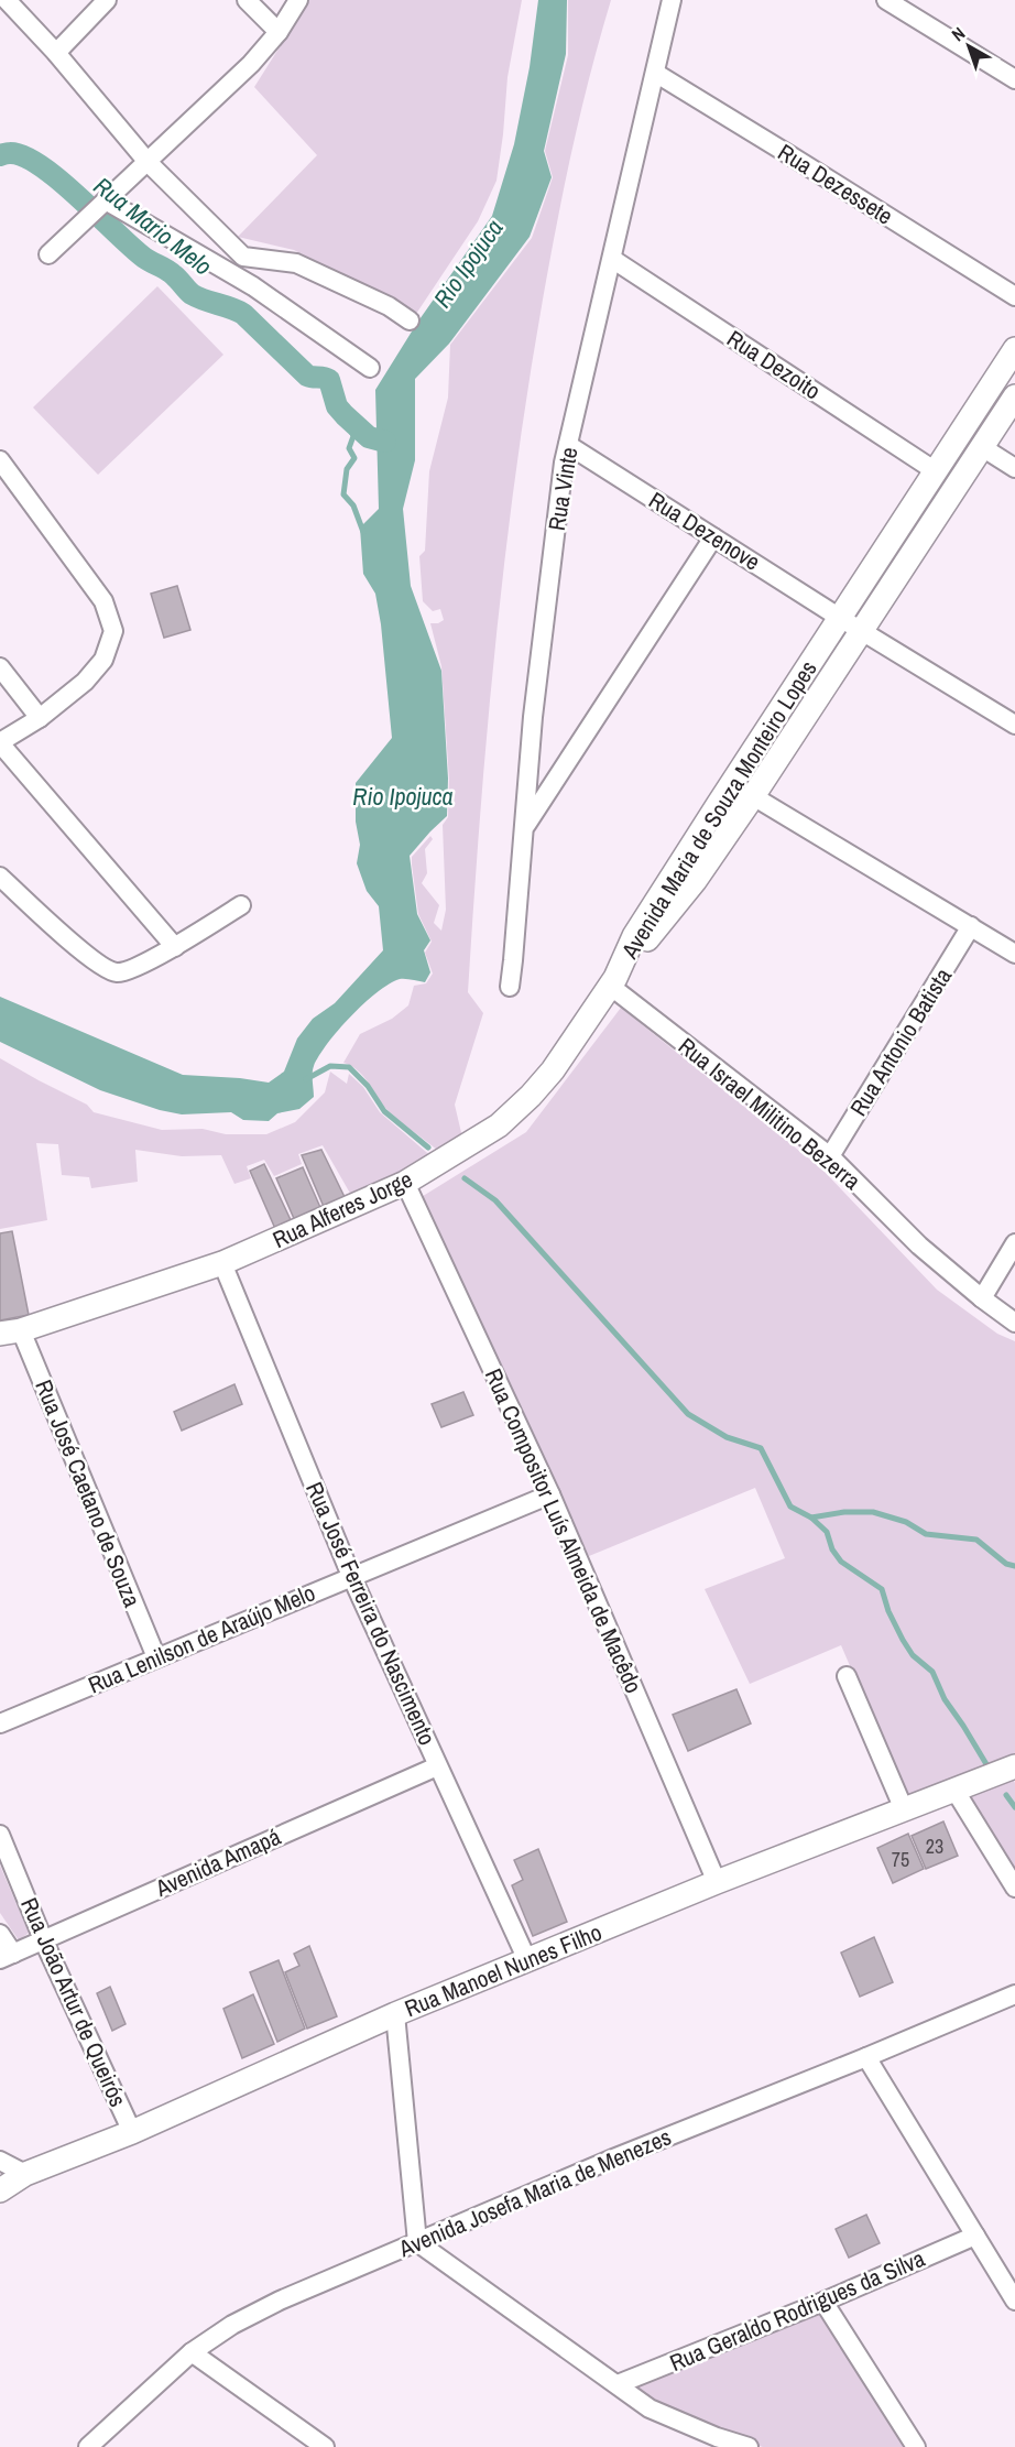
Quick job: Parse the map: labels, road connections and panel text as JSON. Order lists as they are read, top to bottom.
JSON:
{
  "streets": {
    "street": [
      "Rua Dezessete",
      "Rua Dezoito",
      "Rua Vinte",
      "Rua Dezenove",
      "Avenida Maria de Souza Monteiro Lopes",
      "Rua Antonio Batista",
      "Rua Israel Militino Bezerra",
      "Rua Alferes Jorge",
      "Rua José Caetano de Souza",
      "Rua Compositor Luís Almeida de Macêdo",
      "Rua José Ferreira do Nascimento",
      "Rua Lenilson de Araújo Melo",
      "Avenida Amapá",
      "Rua Manoel Nunes Filho",
      "Rua João Artur de Queirós",
      "Avenida Josefa Maria de Menezes",
      "Rua Geraldo Rodrigues da Silva"
    ]
  },
  "crossings": [
    ["Rua Dezessete", "Rua Vinte"],
    ["Rua Dezoito", "Rua Vinte"],
    ["Rua Dezoito", "Avenida Maria de Souza Monteiro Lopes"],
    ["Rua Vinte", "Rua Dezenove"],
    ["Rua Dezenove", "Avenida Maria de Souza Monteiro Lopes"],
    ["Avenida Maria de Souza Monteiro Lopes", "Rua Israel Militino Bezerra"],
    ["Avenida Maria de Souza Monteiro Lopes", "Rua Alferes Jorge"],
    ["Rua Antonio Batista", "Rua Israel Militino Bezerra"],
    ["Rua Israel Militino Bezerra", "Rua Alferes Jorge"],
    ["Rua Alferes Jorge", "Rua José Caetano de Souza"],
    ["Rua Alferes Jorge", "Rua Compositor Luís Almeida de Macêdo"],
    ["Rua Alferes Jorge", "Rua José Ferreira do Nascimento"],
    ["Rua José Caetano de Souza", "Rua Lenilson de Araújo Melo"],
    ["Rua Compositor Luís Almeida de Macêdo", "Rua Lenilson de Araújo Melo"],
    ["Rua Compositor Luís Almeida de Macêdo", "Rua Manoel Nunes Filho"],
    ["Rua José Ferreira do Nascimento", "Rua Lenilson de Araújo Melo"],
    ["Rua José Ferreira do Nascimento", "Avenida Amapá"],
    ["Rua José Ferreira do Nascimento", "Rua Manoel Nunes Filho"],
    ["Avenida Amapá", "Rua João Artur de Queirós"],
    ["Rua Manoel Nunes Filho", "Rua João Artur de Queirós"]
  ],
  "water": ["Rua Mario Melo", "Rio Ipojuca"],
  "house_numbers": ["23", "75"],
  "north": "top left"
}
